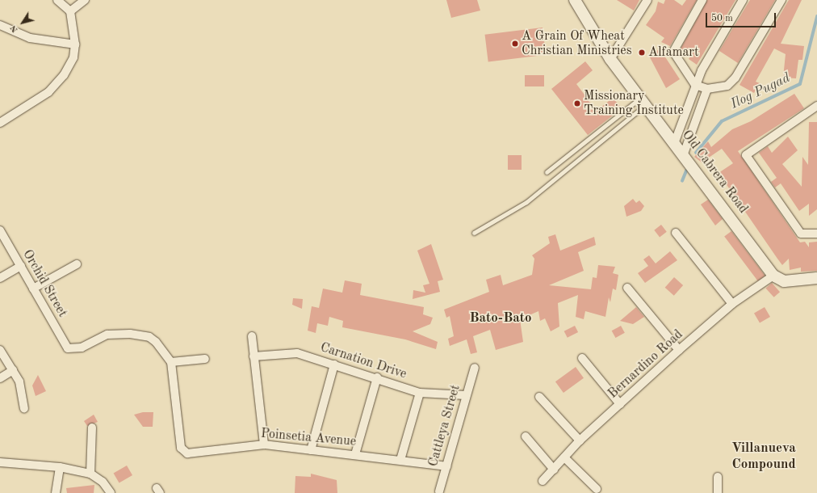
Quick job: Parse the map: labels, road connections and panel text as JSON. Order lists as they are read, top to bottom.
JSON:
{
  "streets": {
    "street": [
      "Old Cabrera Road",
      "Orchid Street",
      "Carnation Drive",
      "Bernardino Road",
      "Cattleya Street",
      "Poinsetia Avenue"
    ]
  },
  "crossings": [
    ["Old Cabrera Road", "Bernardino Road"],
    ["Orchid Street", "Poinsetia Avenue"],
    ["Carnation Drive", "Cattleya Street"],
    ["Cattleya Street", "Poinsetia Avenue"]
  ],
  "districts": ["Bato-Bato", "Villanueva Compound"],
  "water": ["Ilog Pugad"],
  "places": ["A Grain Of Wheat Christian Ministries", "Alfamart", "Missionary Training Institute"],
  "scale_bar": "50 m",
  "north": "bottom left"
}
